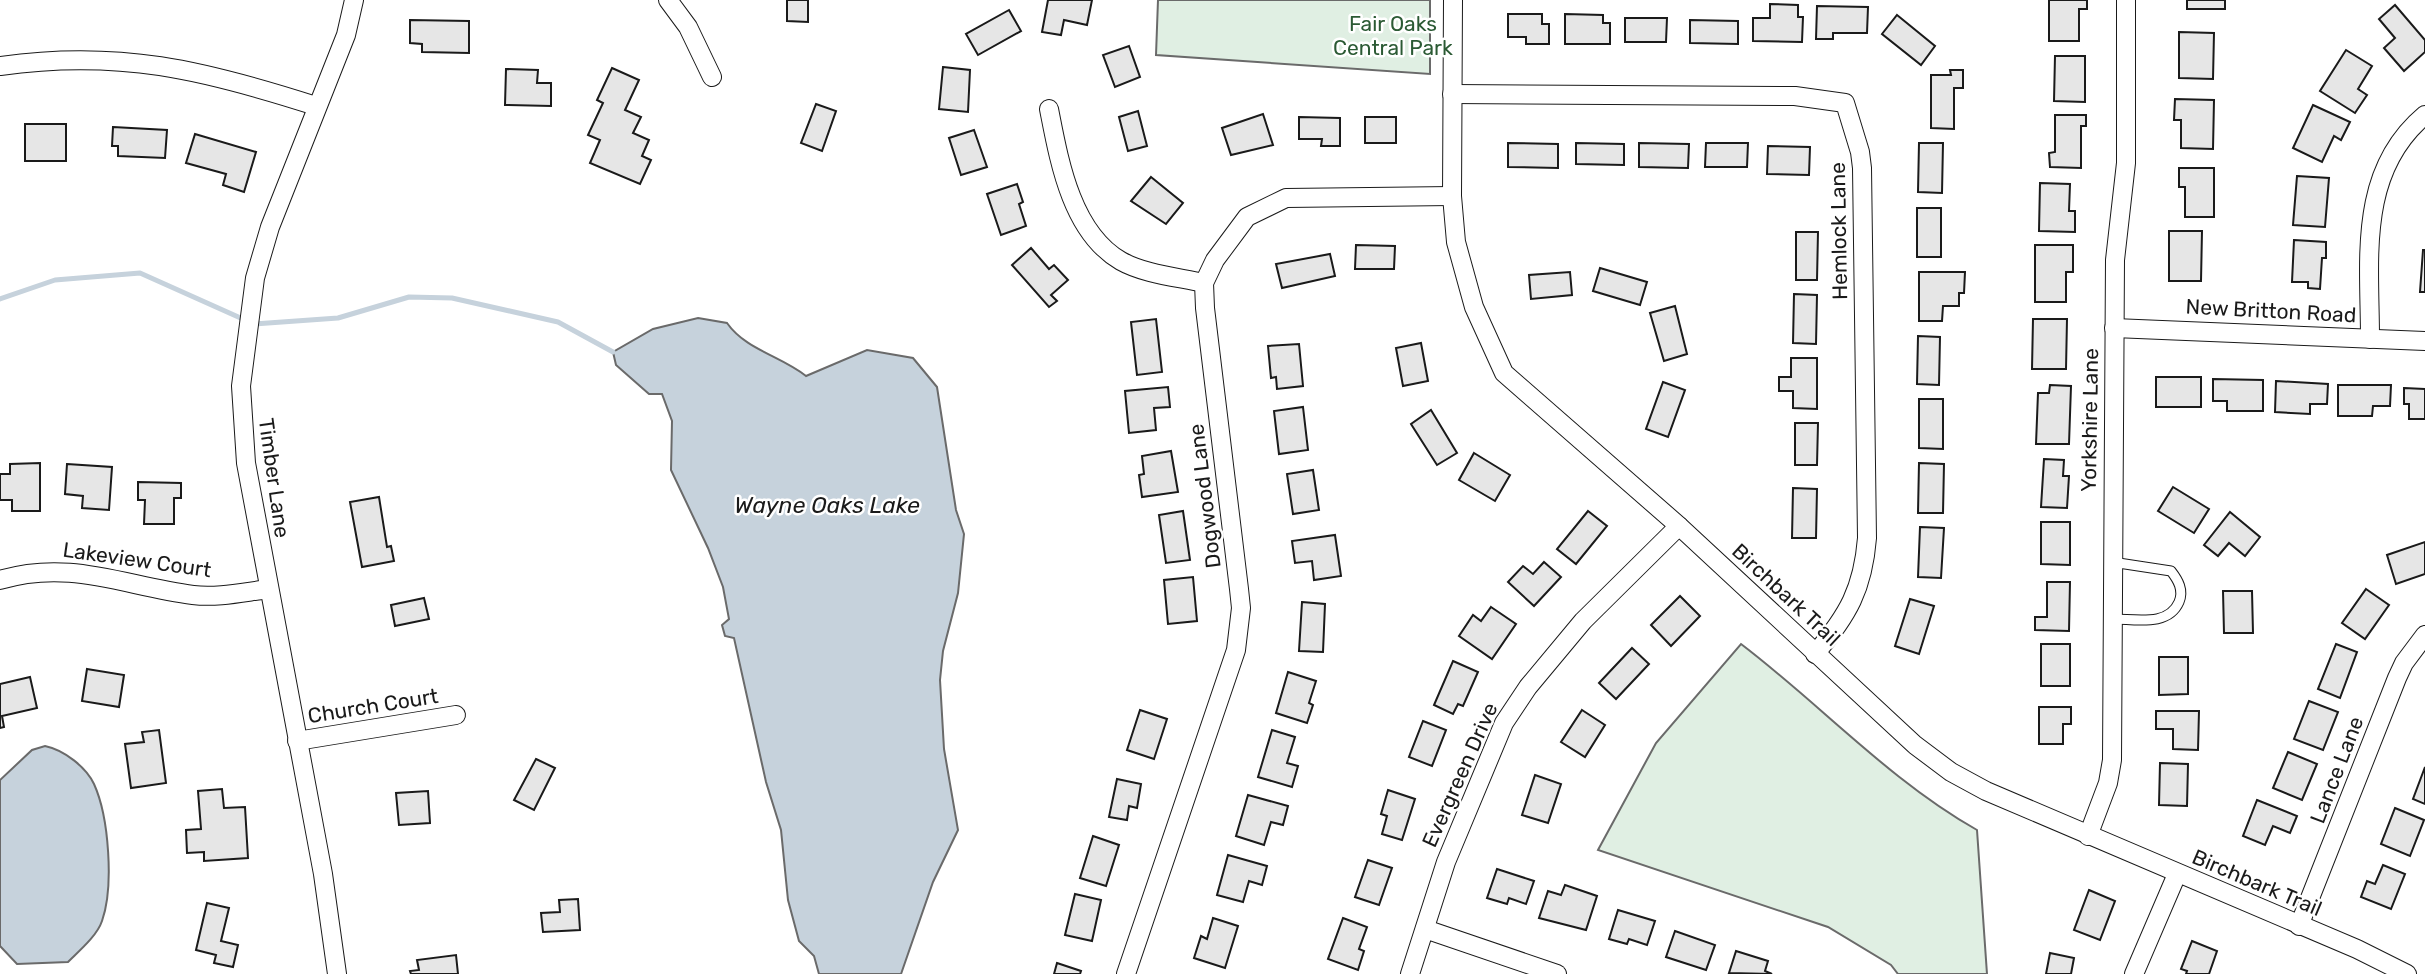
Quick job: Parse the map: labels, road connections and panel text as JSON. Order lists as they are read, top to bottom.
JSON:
{
  "streets": {
    "street": [
      "Hemlock Lane",
      "New Britton Road",
      "Yorkshire Lane",
      "Timber Lane",
      "Dogwood Lane",
      "Lakeview Court",
      "Birchbark Trail",
      "Church Court",
      "Lance Lane",
      "Evergreen Drive"
    ]
  },
  "crossings": [
    ["Hemlock Lane", "Birchbark Trail"],
    ["New Britton Road", "Yorkshire Lane"],
    ["Yorkshire Lane", "Birchbark Trail"],
    ["Timber Lane", "Lakeview Court"],
    ["Timber Lane", "Church Court"],
    ["Birchbark Trail", "Lance Lane"],
    ["Birchbark Trail", "Evergreen Drive"]
  ],
  "water": ["Wayne Oaks Lake"],
  "parks": ["Fair Oaks Central Park"]
}
